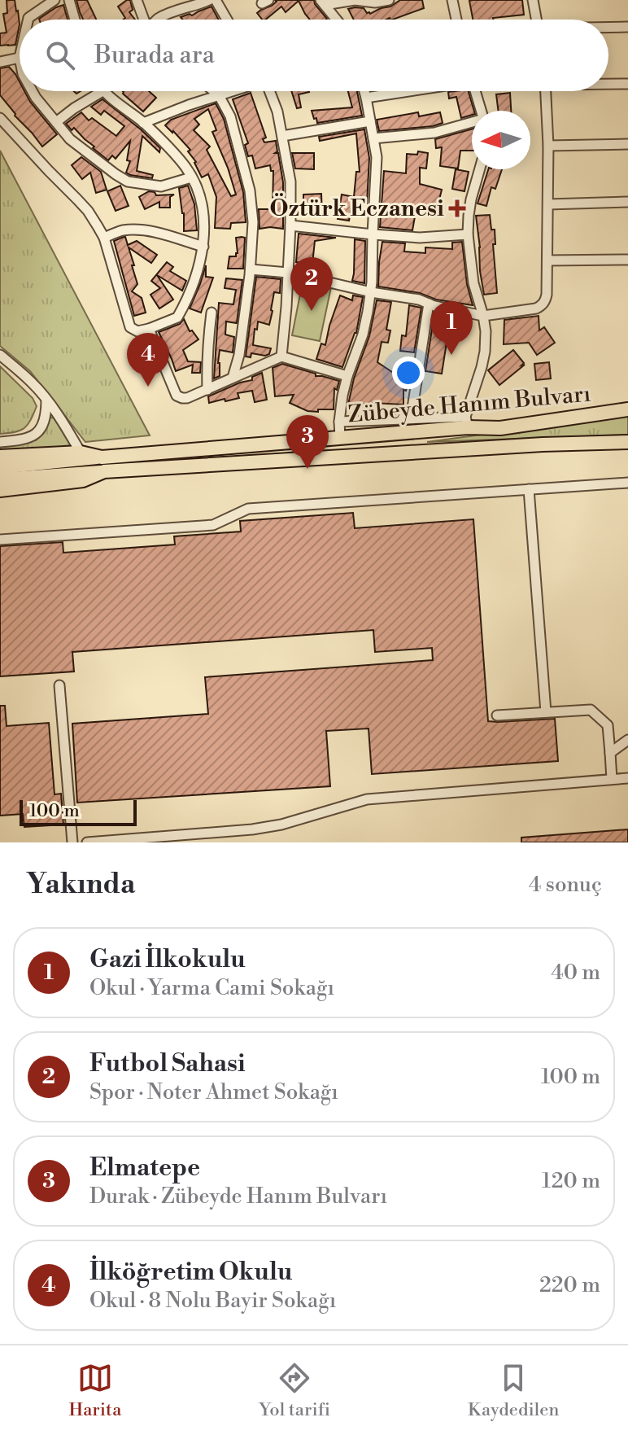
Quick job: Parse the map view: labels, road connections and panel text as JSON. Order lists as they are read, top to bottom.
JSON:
{
  "streets": {
    "highway": ["Zübeyde Hanım Bulvarı"]
  },
  "places": {
    "health": ["Öztürk Eczanesi"]
  },
  "scale_bar": "100 m",
  "north": "left",
  "page": {
    "search": "Burada ara",
    "pins": [
      "2",
      "1",
      "4",
      "3"
    ],
    "scale": "100 m",
    "heading": ["Yakında", "4 sonuç"],
    "list": [
      {
        "mark": "1",
        "name": "Gazi İlkokulu",
        "note": "Okul · Yarma Cami Sokağı",
        "value": "40 m"
      },
      {
        "mark": "2",
        "name": "Futbol Sahasi",
        "note": "Spor · Noter Ahmet Sokağı",
        "value": "100 m"
      },
      {
        "mark": "3",
        "name": "Elmatepe",
        "note": "Durak · Zübeyde Hanım Bulvarı",
        "value": "120 m"
      },
      {
        "mark": "4",
        "name": "İlköğretim Okulu",
        "note": "Okul · 8 Nolu Bayir Sokağı",
        "value": "220 m"
      }
    ],
    "nav": ["Harita", "Yol tarifi", "Kaydedilen"]
  }
}
